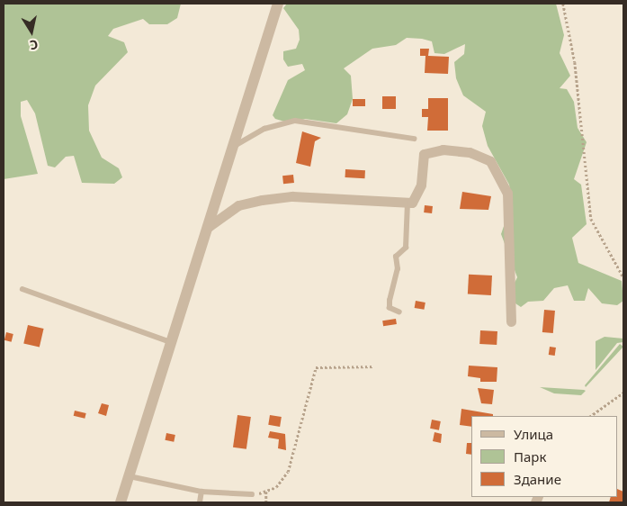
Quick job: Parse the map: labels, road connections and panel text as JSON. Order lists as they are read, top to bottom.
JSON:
{
  "legend": ["Улица", "Парк", "Здание"],
  "north": "bottom"
}
